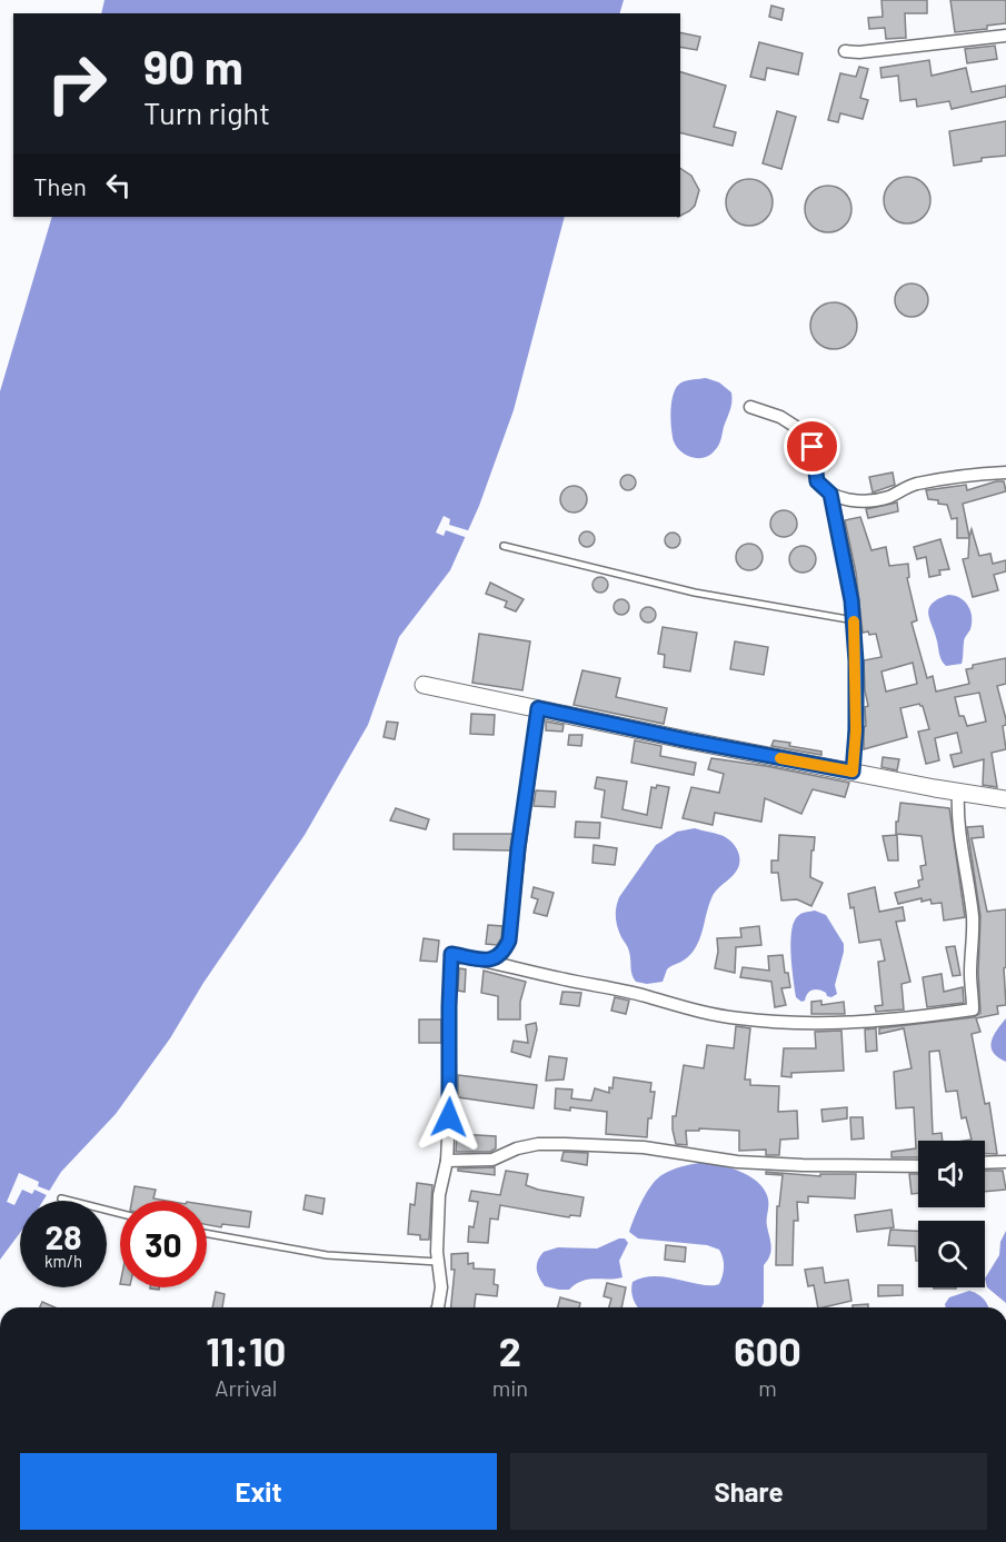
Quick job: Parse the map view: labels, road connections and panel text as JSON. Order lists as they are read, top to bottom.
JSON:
{
  "page": {
    "turn": ["90 m", "Turn right"],
    "then": "Then",
    "speed": "28 km/h",
    "limit": "30",
    "eta": [
      "11:10",
      "Arrival",
      "2",
      "min",
      "600",
      "m"
    ],
    "buttons": ["Exit", "Share"]
  }
}
